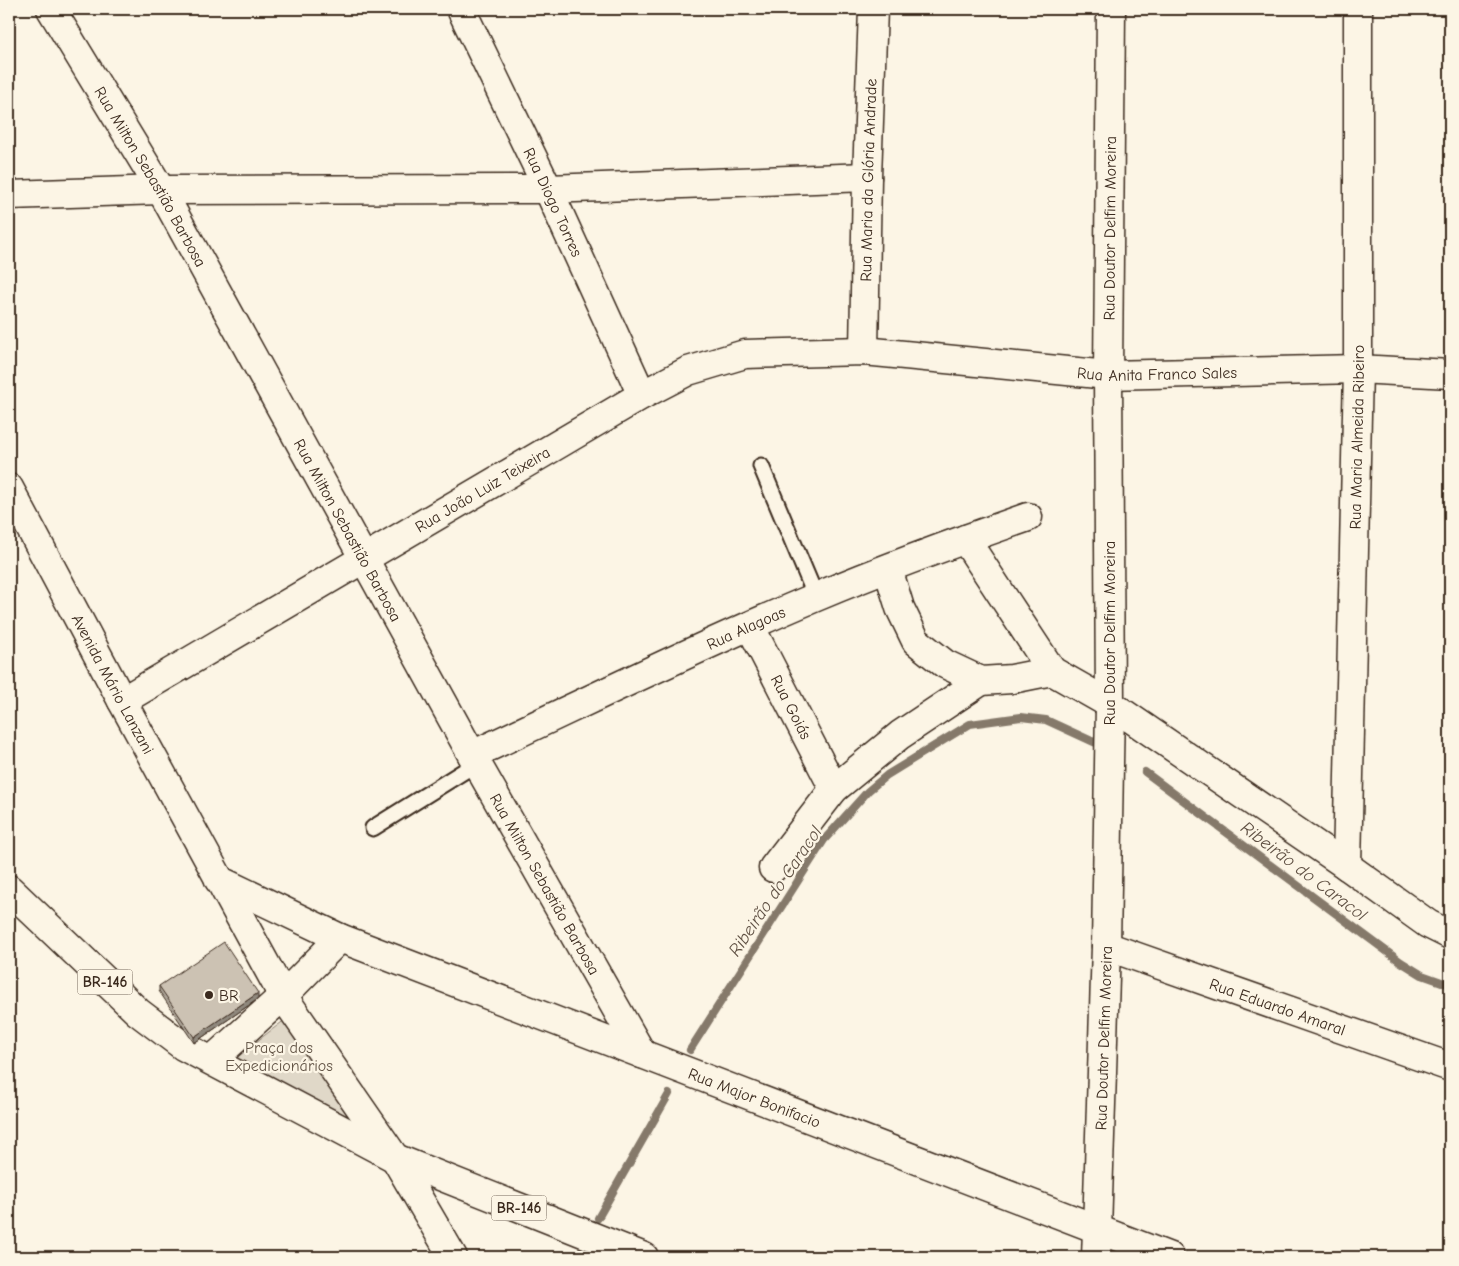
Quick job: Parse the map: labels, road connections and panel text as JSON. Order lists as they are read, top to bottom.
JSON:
{
  "streets": {
    "street": [
      "Rua Milton Sebastião Barbosa",
      "Rua Maria da Glória Andrade",
      "Rua Diogo Torres",
      "Rua Doutor Delfim Moreira",
      "Rua Anita Franco Sales",
      "Rua Maria Almeida Ribeiro",
      "Rua João Luiz Teixeira",
      "Rua Alagoas",
      "Avenida Mário Lanzani",
      "Rua Goiás",
      "BR-146",
      "Rua Eduardo Amaral",
      "Rua Major Bonifacio"
    ]
  },
  "crossings": [
    ["Rua Milton Sebastião Barbosa", "Rua João Luiz Teixeira"],
    ["Rua Milton Sebastião Barbosa", "Rua Alagoas"],
    ["Rua Milton Sebastião Barbosa", "Rua Major Bonifacio"],
    ["Rua Maria da Glória Andrade", "Rua Anita Franco Sales"],
    ["Rua Maria da Glória Andrade", "Rua João Luiz Teixeira"],
    ["Rua Diogo Torres", "Rua João Luiz Teixeira"],
    ["Rua Doutor Delfim Moreira", "Rua Anita Franco Sales"],
    ["Rua Doutor Delfim Moreira", "Rua Eduardo Amaral"],
    ["Rua Doutor Delfim Moreira", "Rua Major Bonifacio"],
    ["Rua Anita Franco Sales", "Rua Maria Almeida Ribeiro"],
    ["Rua Anita Franco Sales", "Rua João Luiz Teixeira"],
    ["Rua João Luiz Teixeira", "Avenida Mário Lanzani"],
    ["Rua Alagoas", "Rua Goiás"],
    ["Avenida Mário Lanzani", "Rua Major Bonifacio"]
  ],
  "water": ["Ribeirão do Caracol"],
  "parks": ["Praça dos Expedicionários"],
  "places": ["BR"]
}
